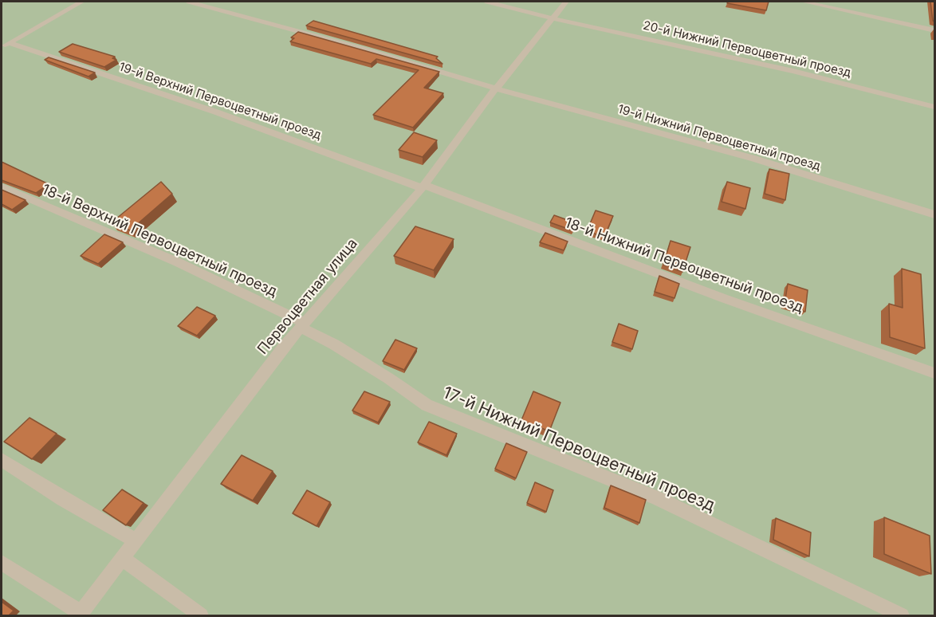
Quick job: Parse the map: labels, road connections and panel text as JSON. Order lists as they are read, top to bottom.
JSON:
{
  "streets": {
    "lane": [
      "20-й Нижний Первоцветный проезд",
      "19-й Верхний Первоцветный проезд",
      "19-й Нижний Первоцветный проезд",
      "18-й Верхний Первоцветный проезд",
      "18-й Нижний Первоцветный проезд",
      "Первоцветная улица",
      "17-й Нижний Первоцветный проезд"
    ]
  },
  "crossings": [
    ["20-й Нижний Первоцветный проезд", "Первоцветная улица"],
    ["19-й Верхний Первоцветный проезд", "18-й Нижний Первоцветный проезд"],
    ["19-й Верхний Первоцветный проезд", "Первоцветная улица"],
    ["19-й Нижний Первоцветный проезд", "Первоцветная улица"],
    ["18-й Верхний Первоцветный проезд", "Первоцветная улица"],
    ["18-й Верхний Первоцветный проезд", "17-й Нижний Первоцветный проезд"],
    ["18-й Нижний Первоцветный проезд", "Первоцветная улица"],
    ["Первоцветная улица", "17-й Нижний Первоцветный проезд"]
  ]
}
